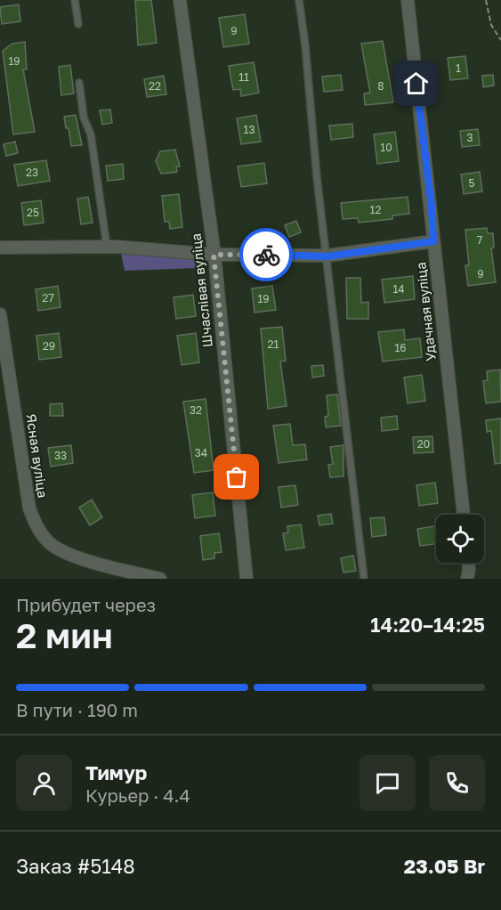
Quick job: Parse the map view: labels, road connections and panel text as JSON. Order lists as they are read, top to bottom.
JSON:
{
  "streets": {
    "street": ["Шчаслівая вуліца", "Удачная вуліца", "Ясная вуліца"]
  },
  "house_numbers": [
    "9",
    "19",
    "1",
    "11",
    "22",
    "8",
    "13",
    "3",
    "10",
    "23",
    "5",
    "12",
    "25",
    "7",
    "9",
    "14",
    "27",
    "19",
    "21",
    "29",
    "16",
    "32",
    "20",
    "34",
    "33"
  ],
  "page": {
    "heading": ["2 мин", "Прибудет через", "14:20–14:25"],
    "panel": [
      "Тимур",
      "Курьер · 4.4",
      "Заказ #5148",
      "23.05 Br"
    ],
    "bar": "В пути · 190 m"
  }
}
